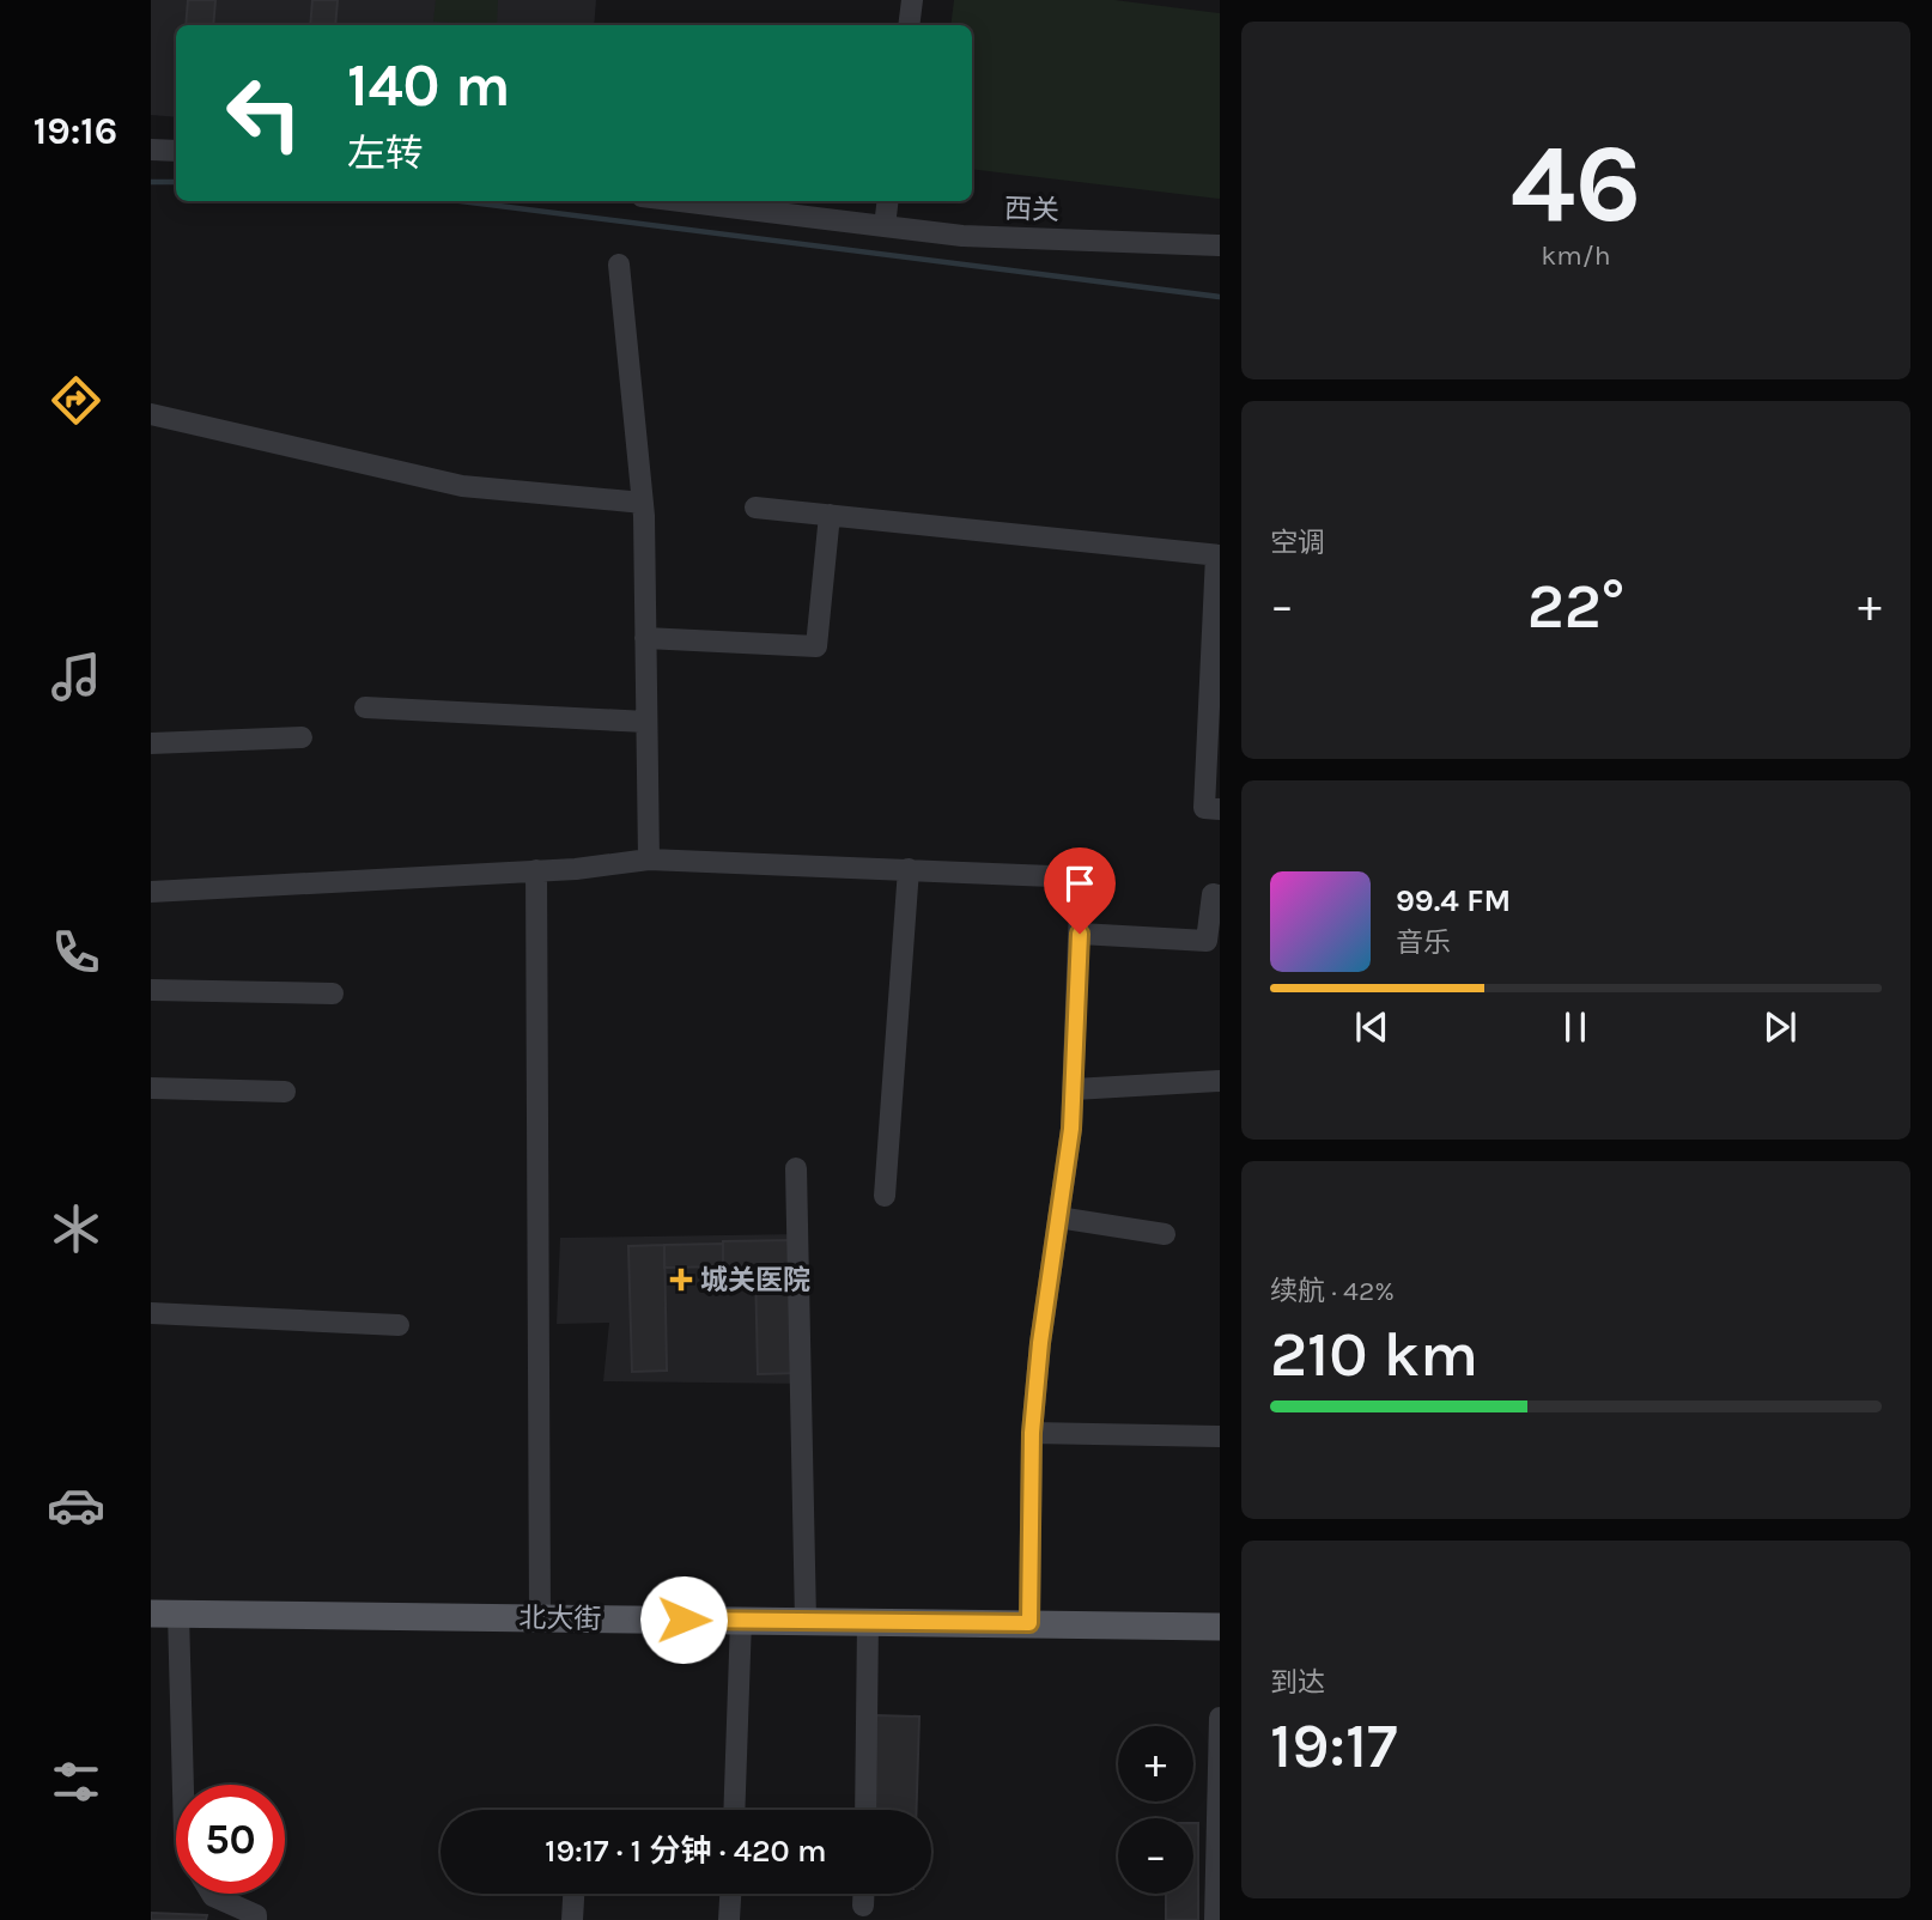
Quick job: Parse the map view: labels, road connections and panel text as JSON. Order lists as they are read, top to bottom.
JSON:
{
  "streets": {
    "main road": ["北大街"],
    "street": ["西关"]
  },
  "places": {
    "health": ["城关医院"]
  },
  "page": {
    "tabs": "19:16",
    "tile": [
      ["46", "km/h"],
      "空调",
      ["续航 · 42%", "210 km"],
      ["到达", "19:17"]
    ],
    "turn": ["140 m", "左转"],
    "heat": ["−", "22°", "+"],
    "song": ["99.4 FM", "音乐"],
    "map_buttons": ["+", "−"],
    "limit": "50",
    "trip": "19:17 · 1 分钟 · 420 m"
  }
}
